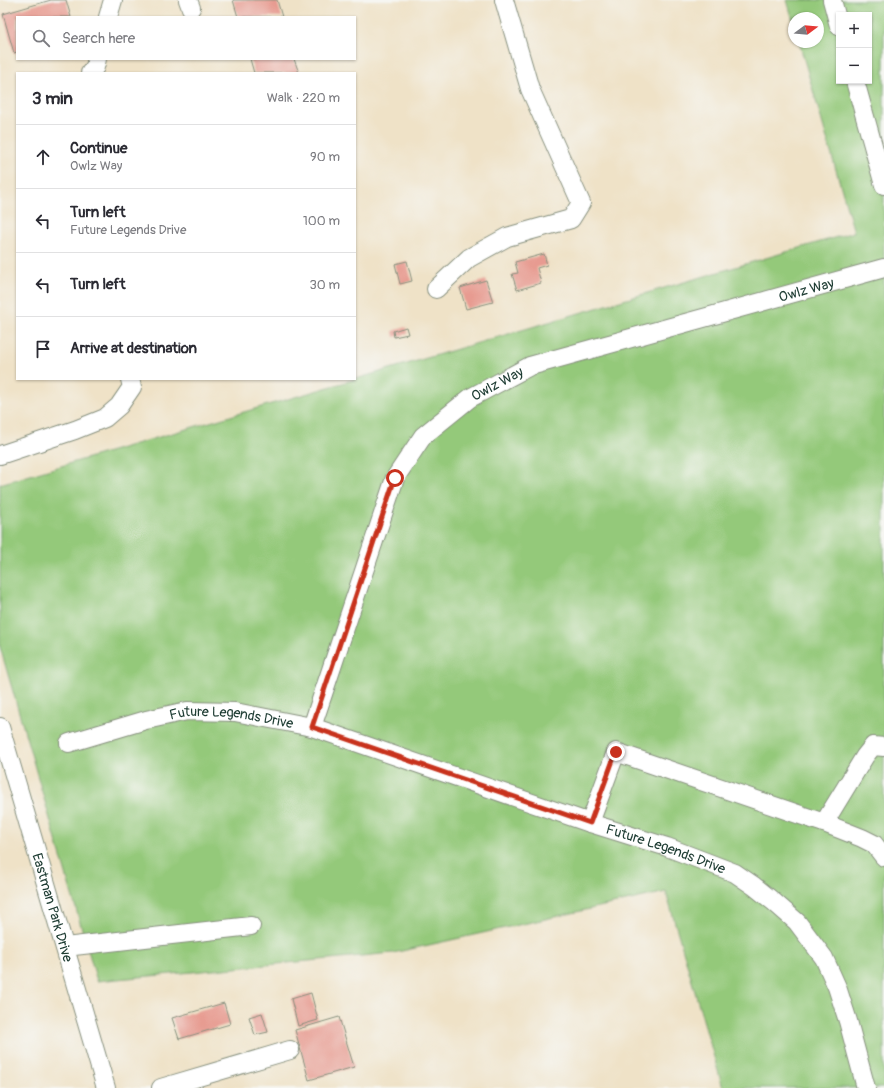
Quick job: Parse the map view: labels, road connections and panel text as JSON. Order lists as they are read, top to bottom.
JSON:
{
  "streets": {
    "street": ["Owlz Way", "Future Legends Drive", "Eastman Park Drive"]
  },
  "crossings": [
    ["Owlz Way", "Future Legends Drive"]
  ],
  "north": "right",
  "page": {
    "map_buttons": ["+", "−"],
    "search": "Search here",
    "heading": ["3 min", "Walk · 220 m"],
    "list": [
      ["Continue", "Owlz Way", "90 m"],
      ["Turn left", "Future Legends Drive", "100 m"],
      ["Turn left", "30 m"],
      "Arrive at destination"
    ]
  }
}
